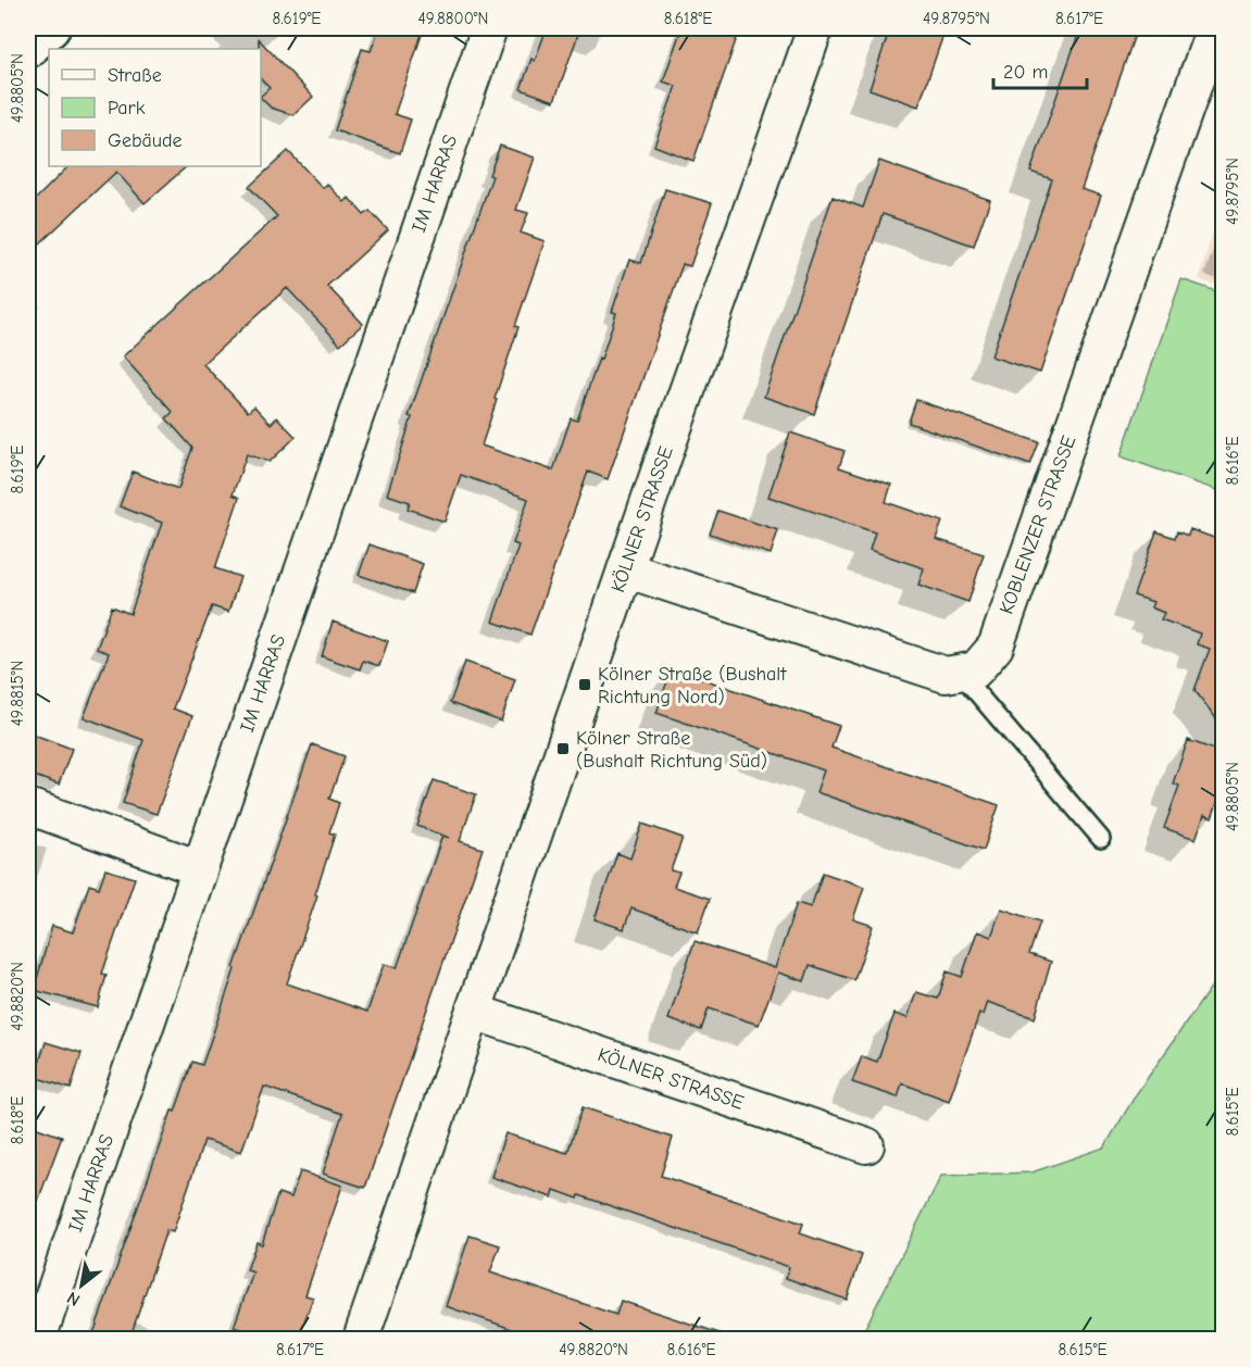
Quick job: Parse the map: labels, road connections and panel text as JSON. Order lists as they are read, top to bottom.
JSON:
{
  "streets": {
    "street": ["IM HARRAS", "KÖLNER STRASSE", "KOBLENZER STRASSE"]
  },
  "places": {
    "transit": ["Kölner Straße (Bushalt Richtung Nord)", "Kölner Straße (Bushalt Richtung Süd)"]
  },
  "legend": ["Straße", "Park", "Gebäude"],
  "scale_bar": "20 m",
  "north": "bottom left",
  "coordinates": [
    "8.619°E",
    "49.8800°N",
    "8.618°E",
    "49.8795°N",
    "8.617°E",
    "49.8805°N",
    "8.616°E",
    "49.8815°N",
    "49.8820°N",
    "8.615°E"
  ]
}
